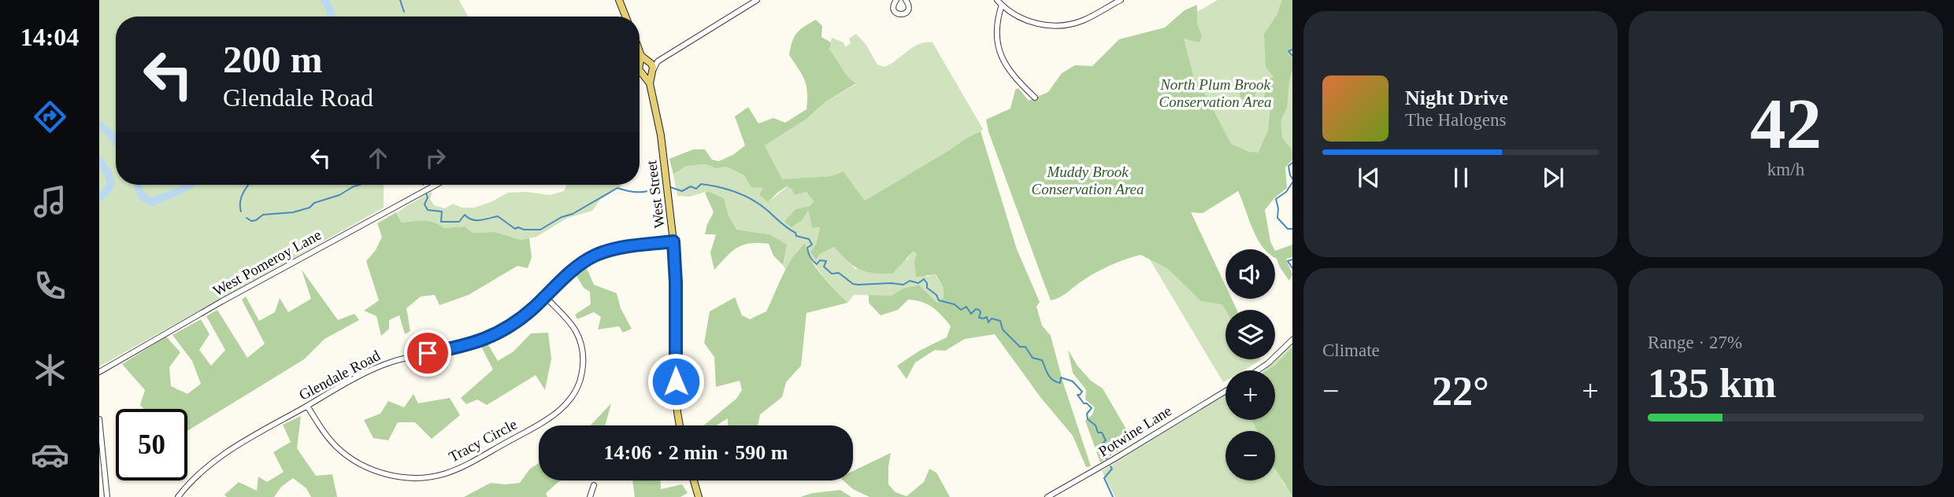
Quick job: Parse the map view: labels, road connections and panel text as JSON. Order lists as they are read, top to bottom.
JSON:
{
  "streets": {
    "main road": ["West Street"],
    "street": [
      "West Pomeroy Lane",
      "Glendale Road",
      "Potwine Lane",
      "Tracy Circle"
    ]
  },
  "crossings": [
    ["West Street", "Glendale Road"],
    ["Glendale Road", "Tracy Circle"]
  ],
  "parks": ["North Plum Brook Conservation Area", "Muddy Brook Conservation Area"],
  "page": {
    "tabs": "14:04",
    "tile": [
      ["42", "km/h"],
      "Climate",
      ["Range · 27%", "135 km"]
    ],
    "turn": ["200 m", "Glendale Road"],
    "song": ["Night Drive", "The Halogens"],
    "map_buttons": ["+", "−"],
    "heat": ["−", "22°", "+"],
    "limit": "50",
    "trip": "14:06 · 2 min · 590 m"
  }
}
